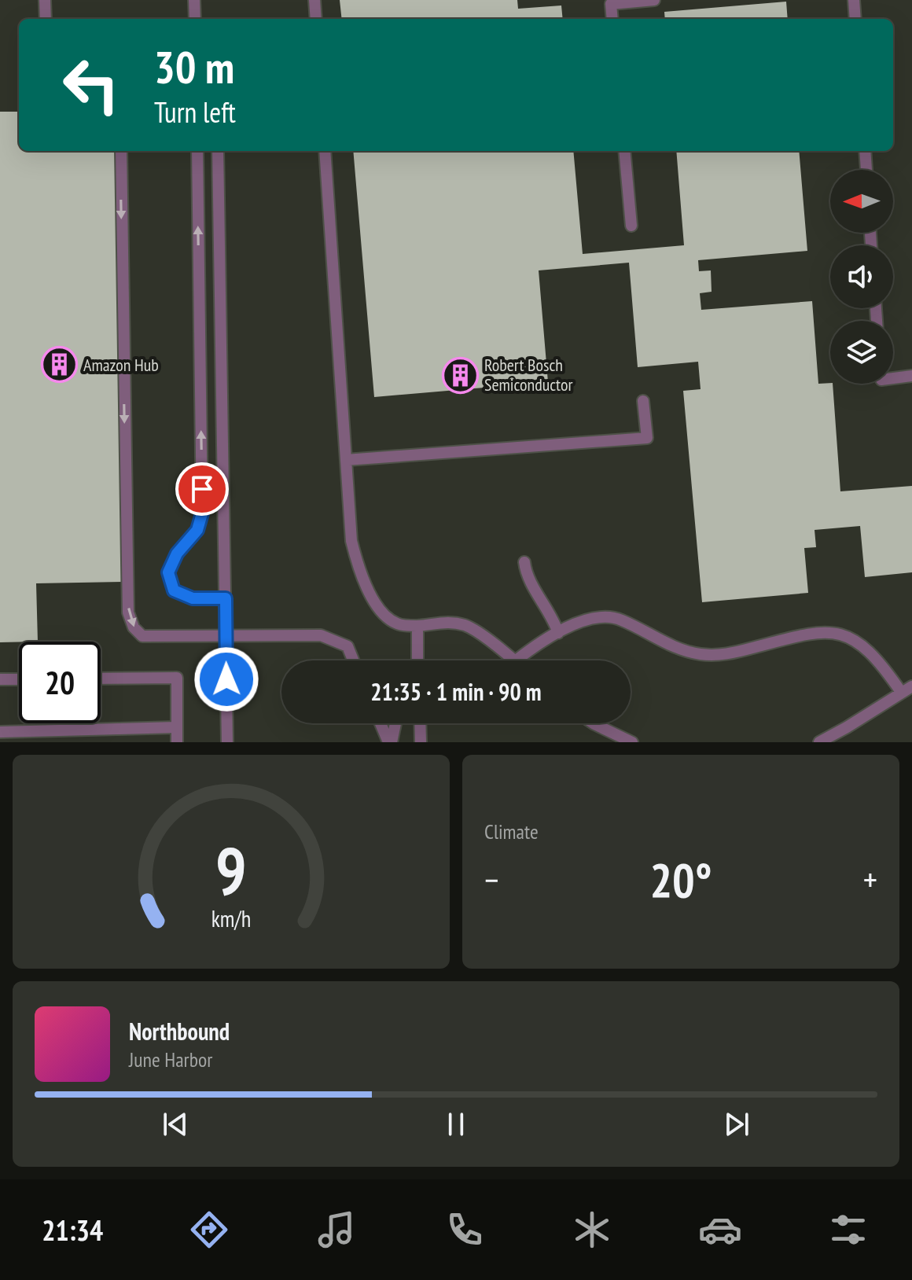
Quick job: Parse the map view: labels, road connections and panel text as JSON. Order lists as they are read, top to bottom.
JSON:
{
  "places": {
    "building": ["Amazon Hub", "Robert Bosch Semiconductor"]
  },
  "north": "left",
  "page": {
    "turn": ["30 m", "Turn left"],
    "limit": "20",
    "trip": "21:35 · 1 min · 90 m",
    "tile": "Climate",
    "heat": ["−", "20°", "+"],
    "song": ["Northbound", "June Harbor"],
    "tabs": "21:34",
    "gauge": ["9", "km/h"]
  }
}
